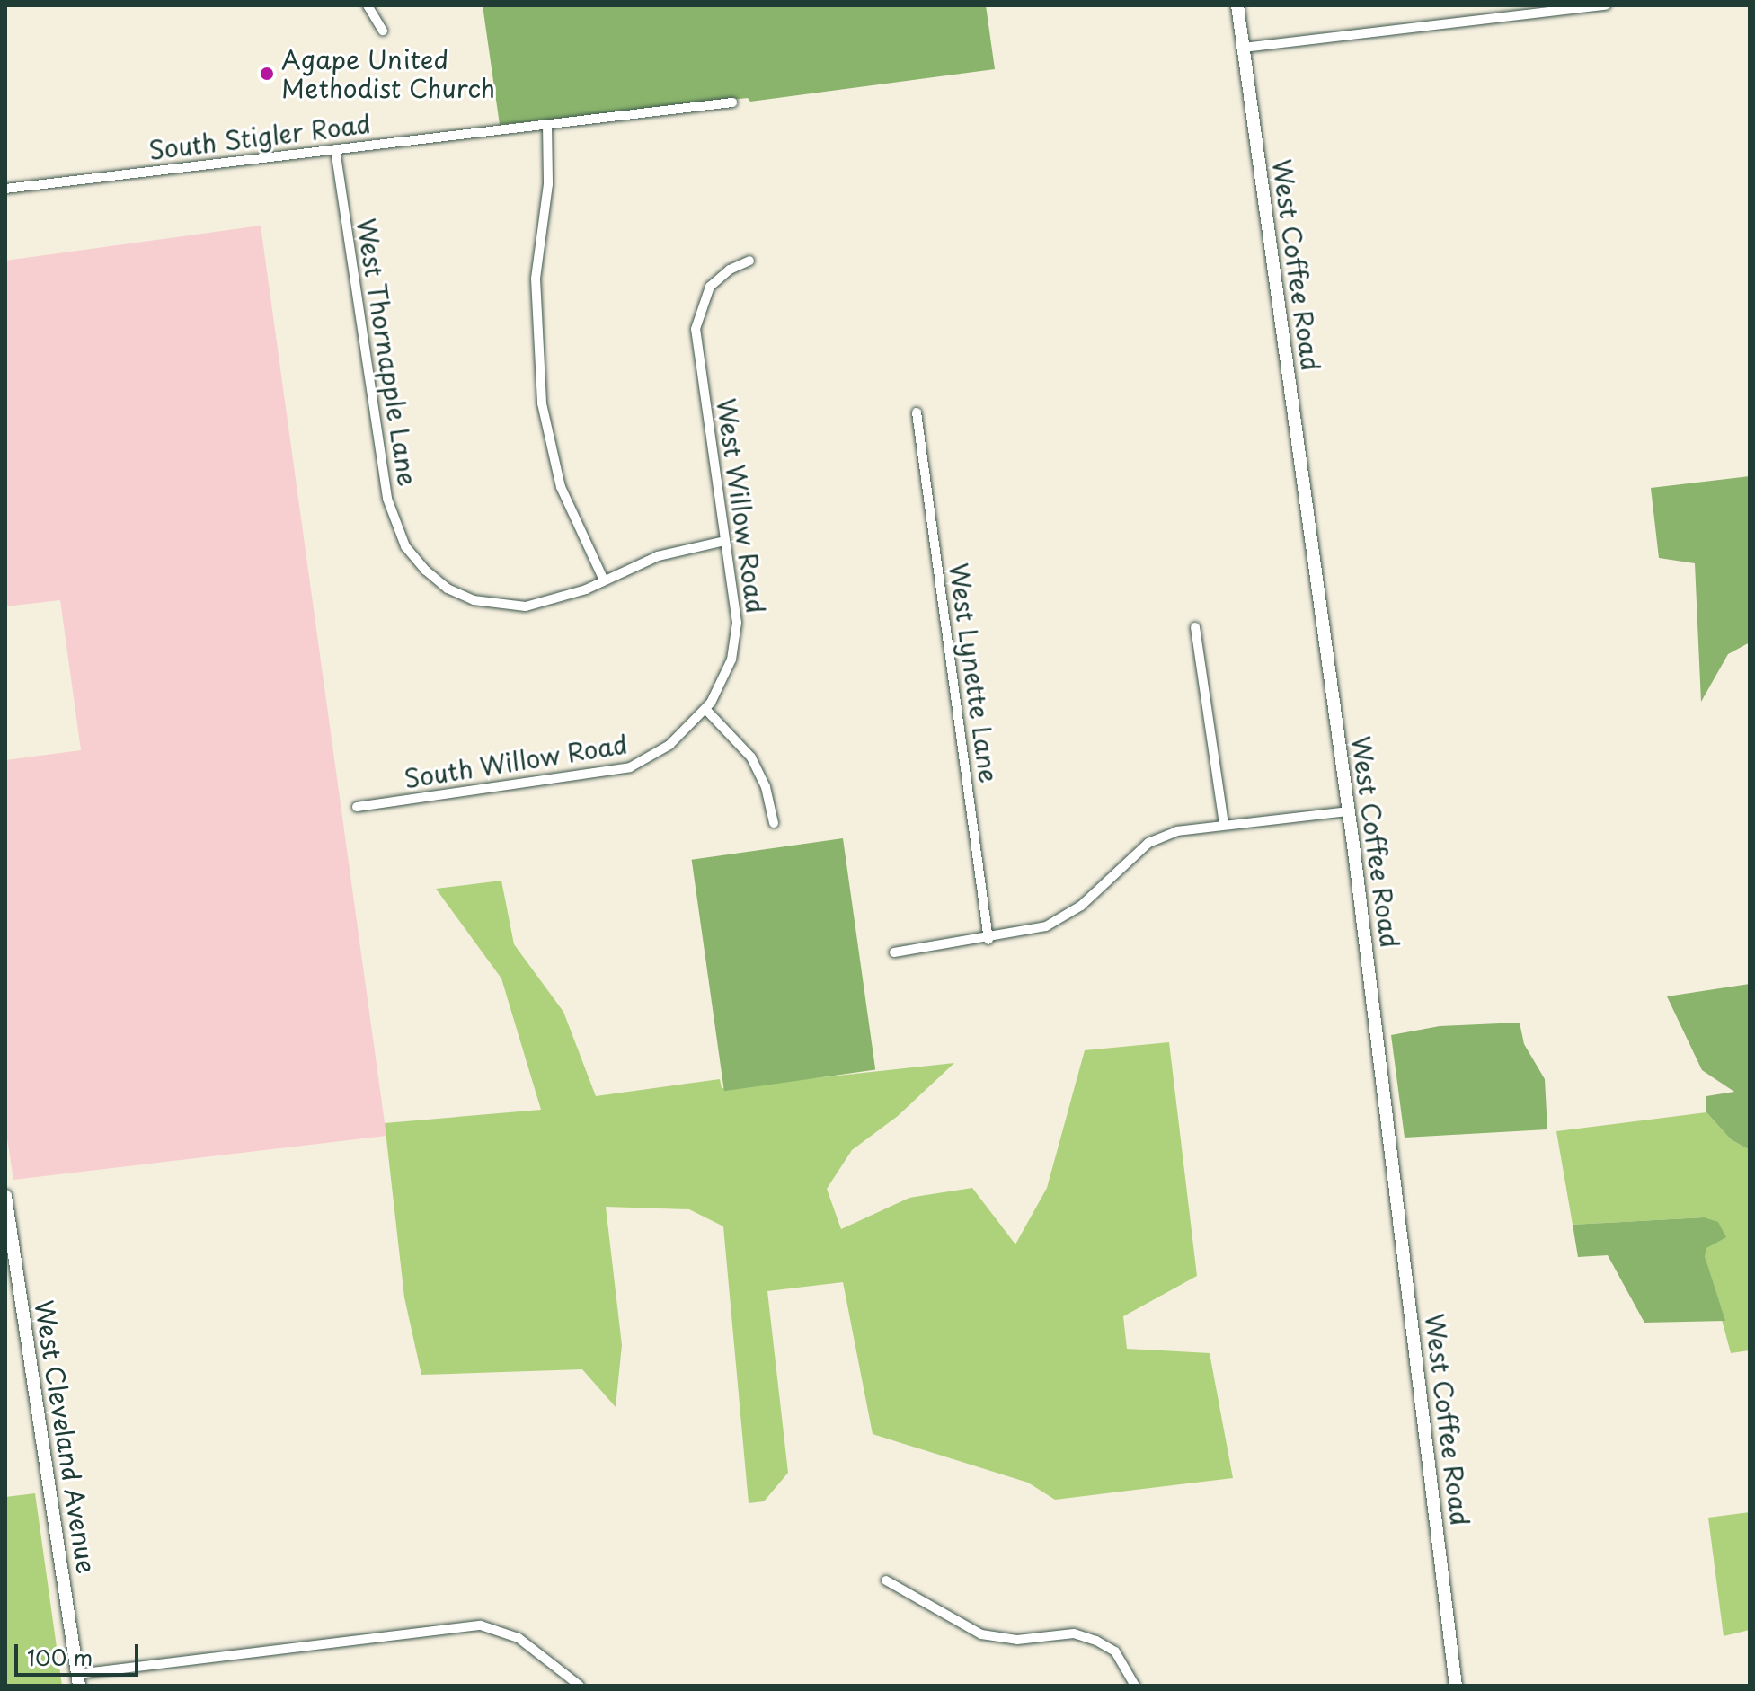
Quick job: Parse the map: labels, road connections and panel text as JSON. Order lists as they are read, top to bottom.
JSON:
{
  "streets": {
    "street": [
      "South Stigler Road",
      "West Coffee Road",
      "West Thornapple Lane",
      "West Willow Road",
      "West Lynette Lane",
      "South Willow Road",
      "West Cleveland Avenue"
    ]
  },
  "crossings": [
    ["South Stigler Road", "West Thornapple Lane"],
    ["West Thornapple Lane", "West Willow Road"],
    ["West Willow Road", "South Willow Road"]
  ],
  "places": ["Agape United Methodist Church"],
  "scale_bar": "100 m"
}
